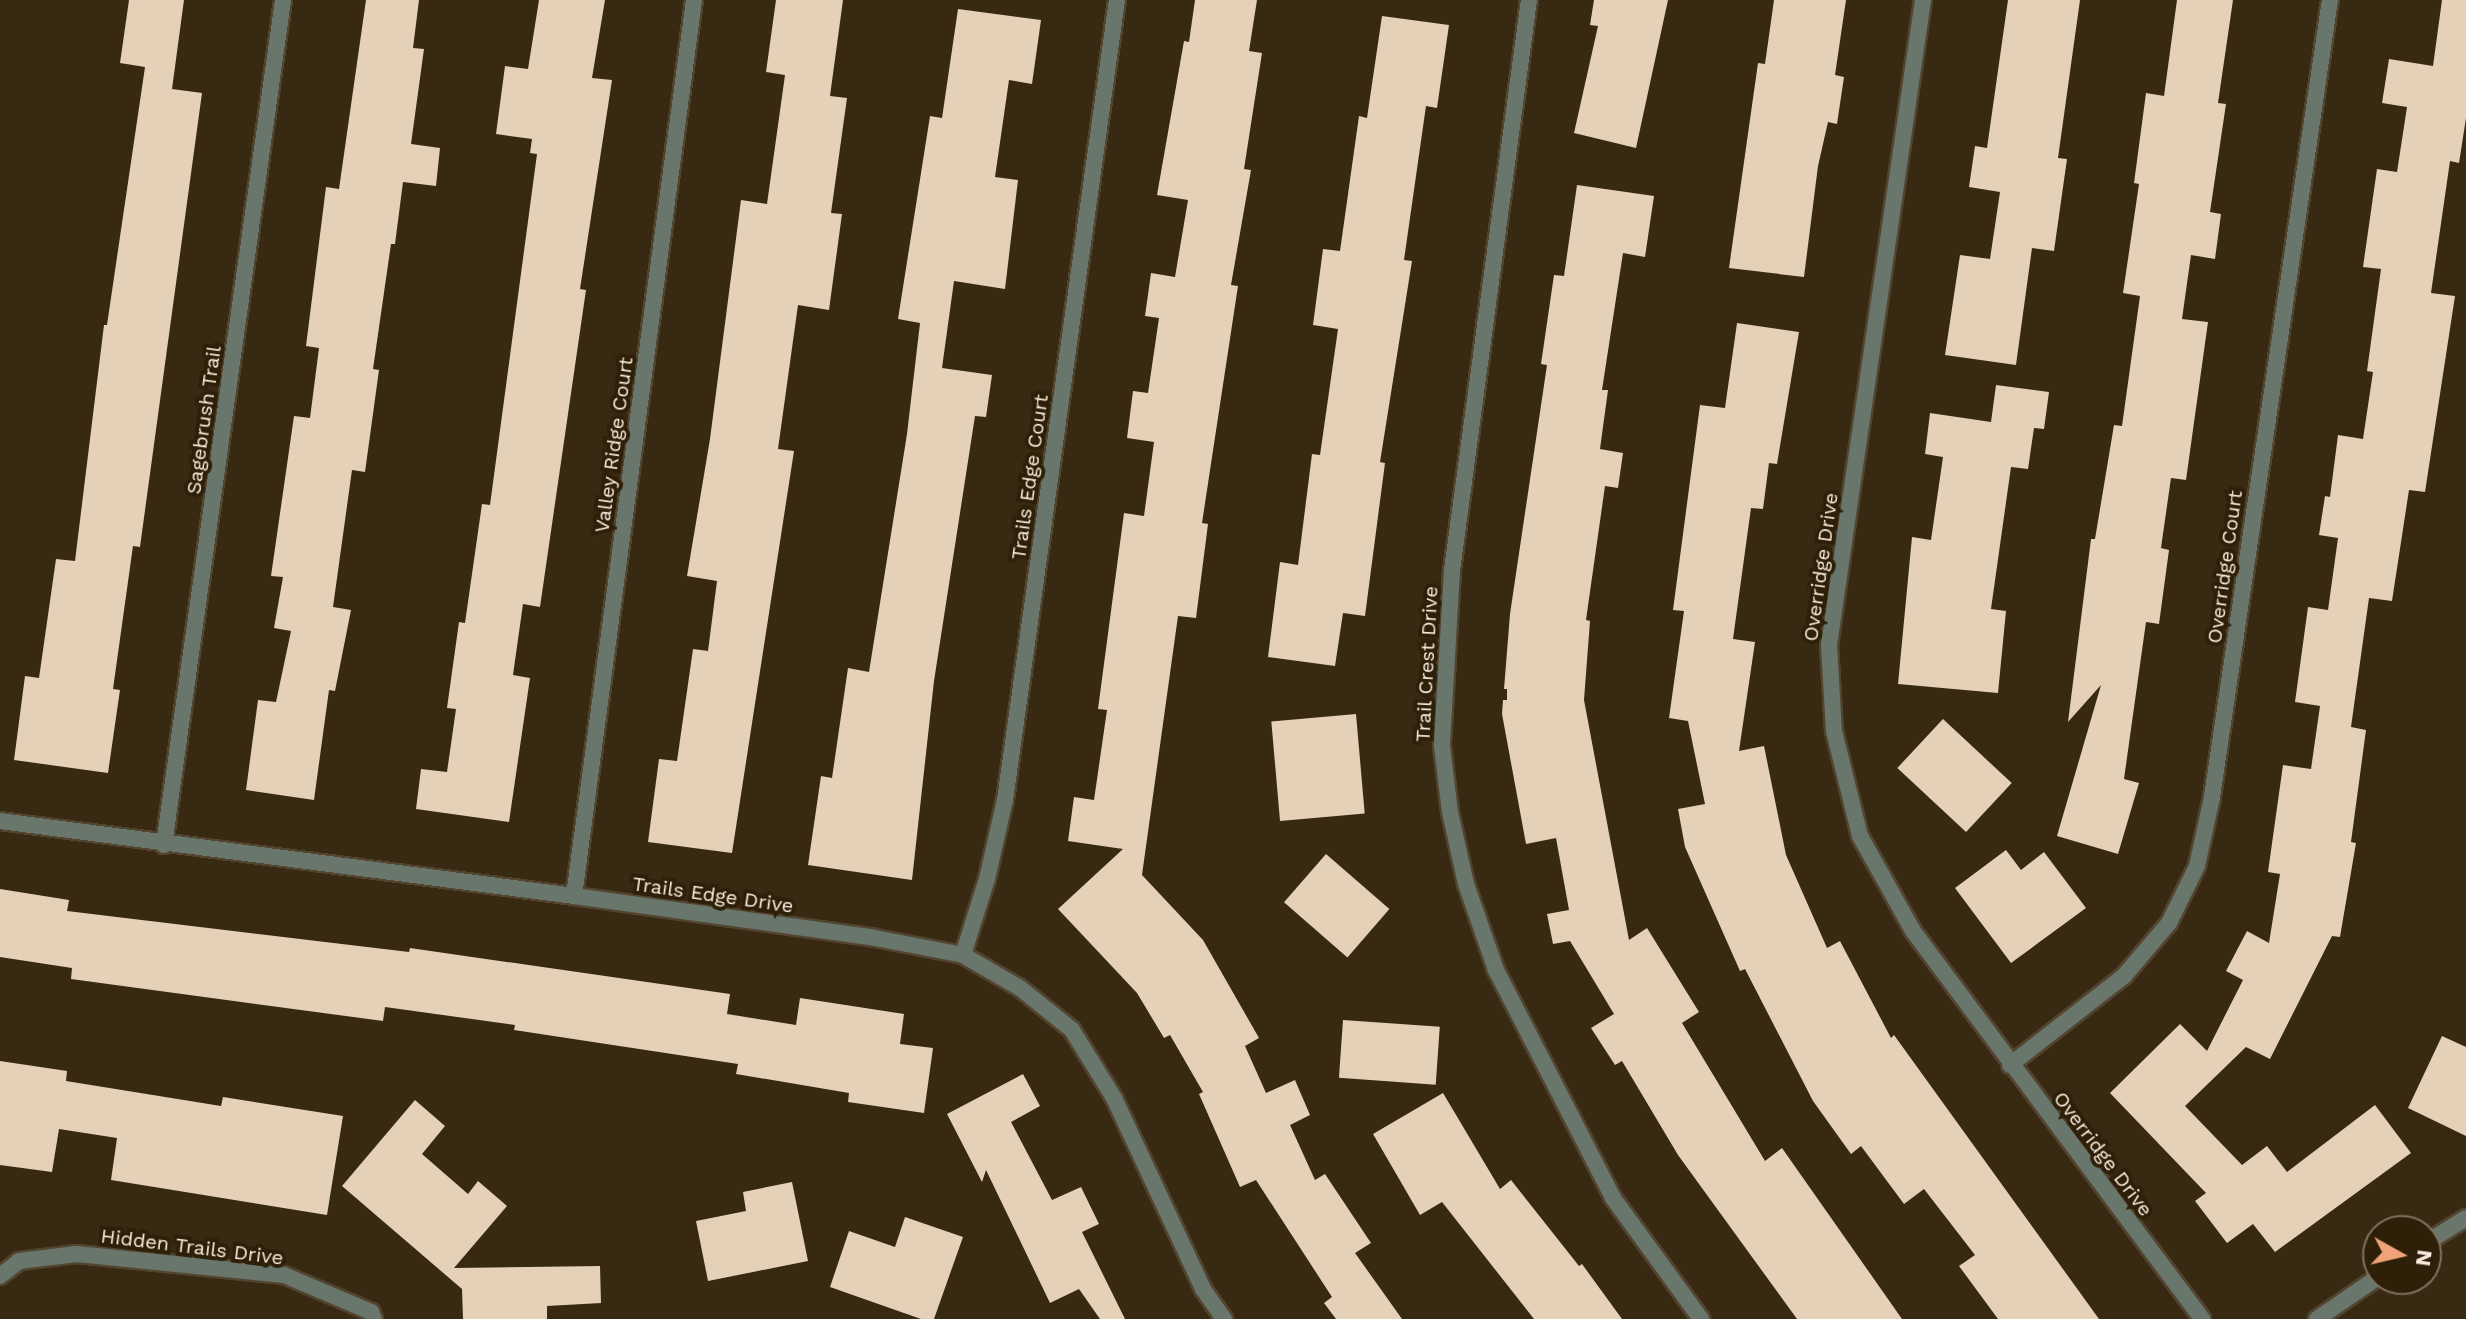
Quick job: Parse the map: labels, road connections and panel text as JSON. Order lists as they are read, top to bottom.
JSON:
{
  "streets": {
    "street": [
      "Sagebrush Trail",
      "Valley Ridge Court",
      "Trails Edge Court",
      "Overridge Drive",
      "Overridge Court",
      "Trail Crest Drive",
      "Trails Edge Drive",
      "Hidden Trails Drive"
    ]
  },
  "crossings": [
    ["Sagebrush Trail", "Trails Edge Drive"],
    ["Valley Ridge Court", "Trails Edge Drive"],
    ["Trails Edge Court", "Trails Edge Drive"],
    ["Overridge Drive", "Overridge Court"]
  ],
  "north": "right"
}
